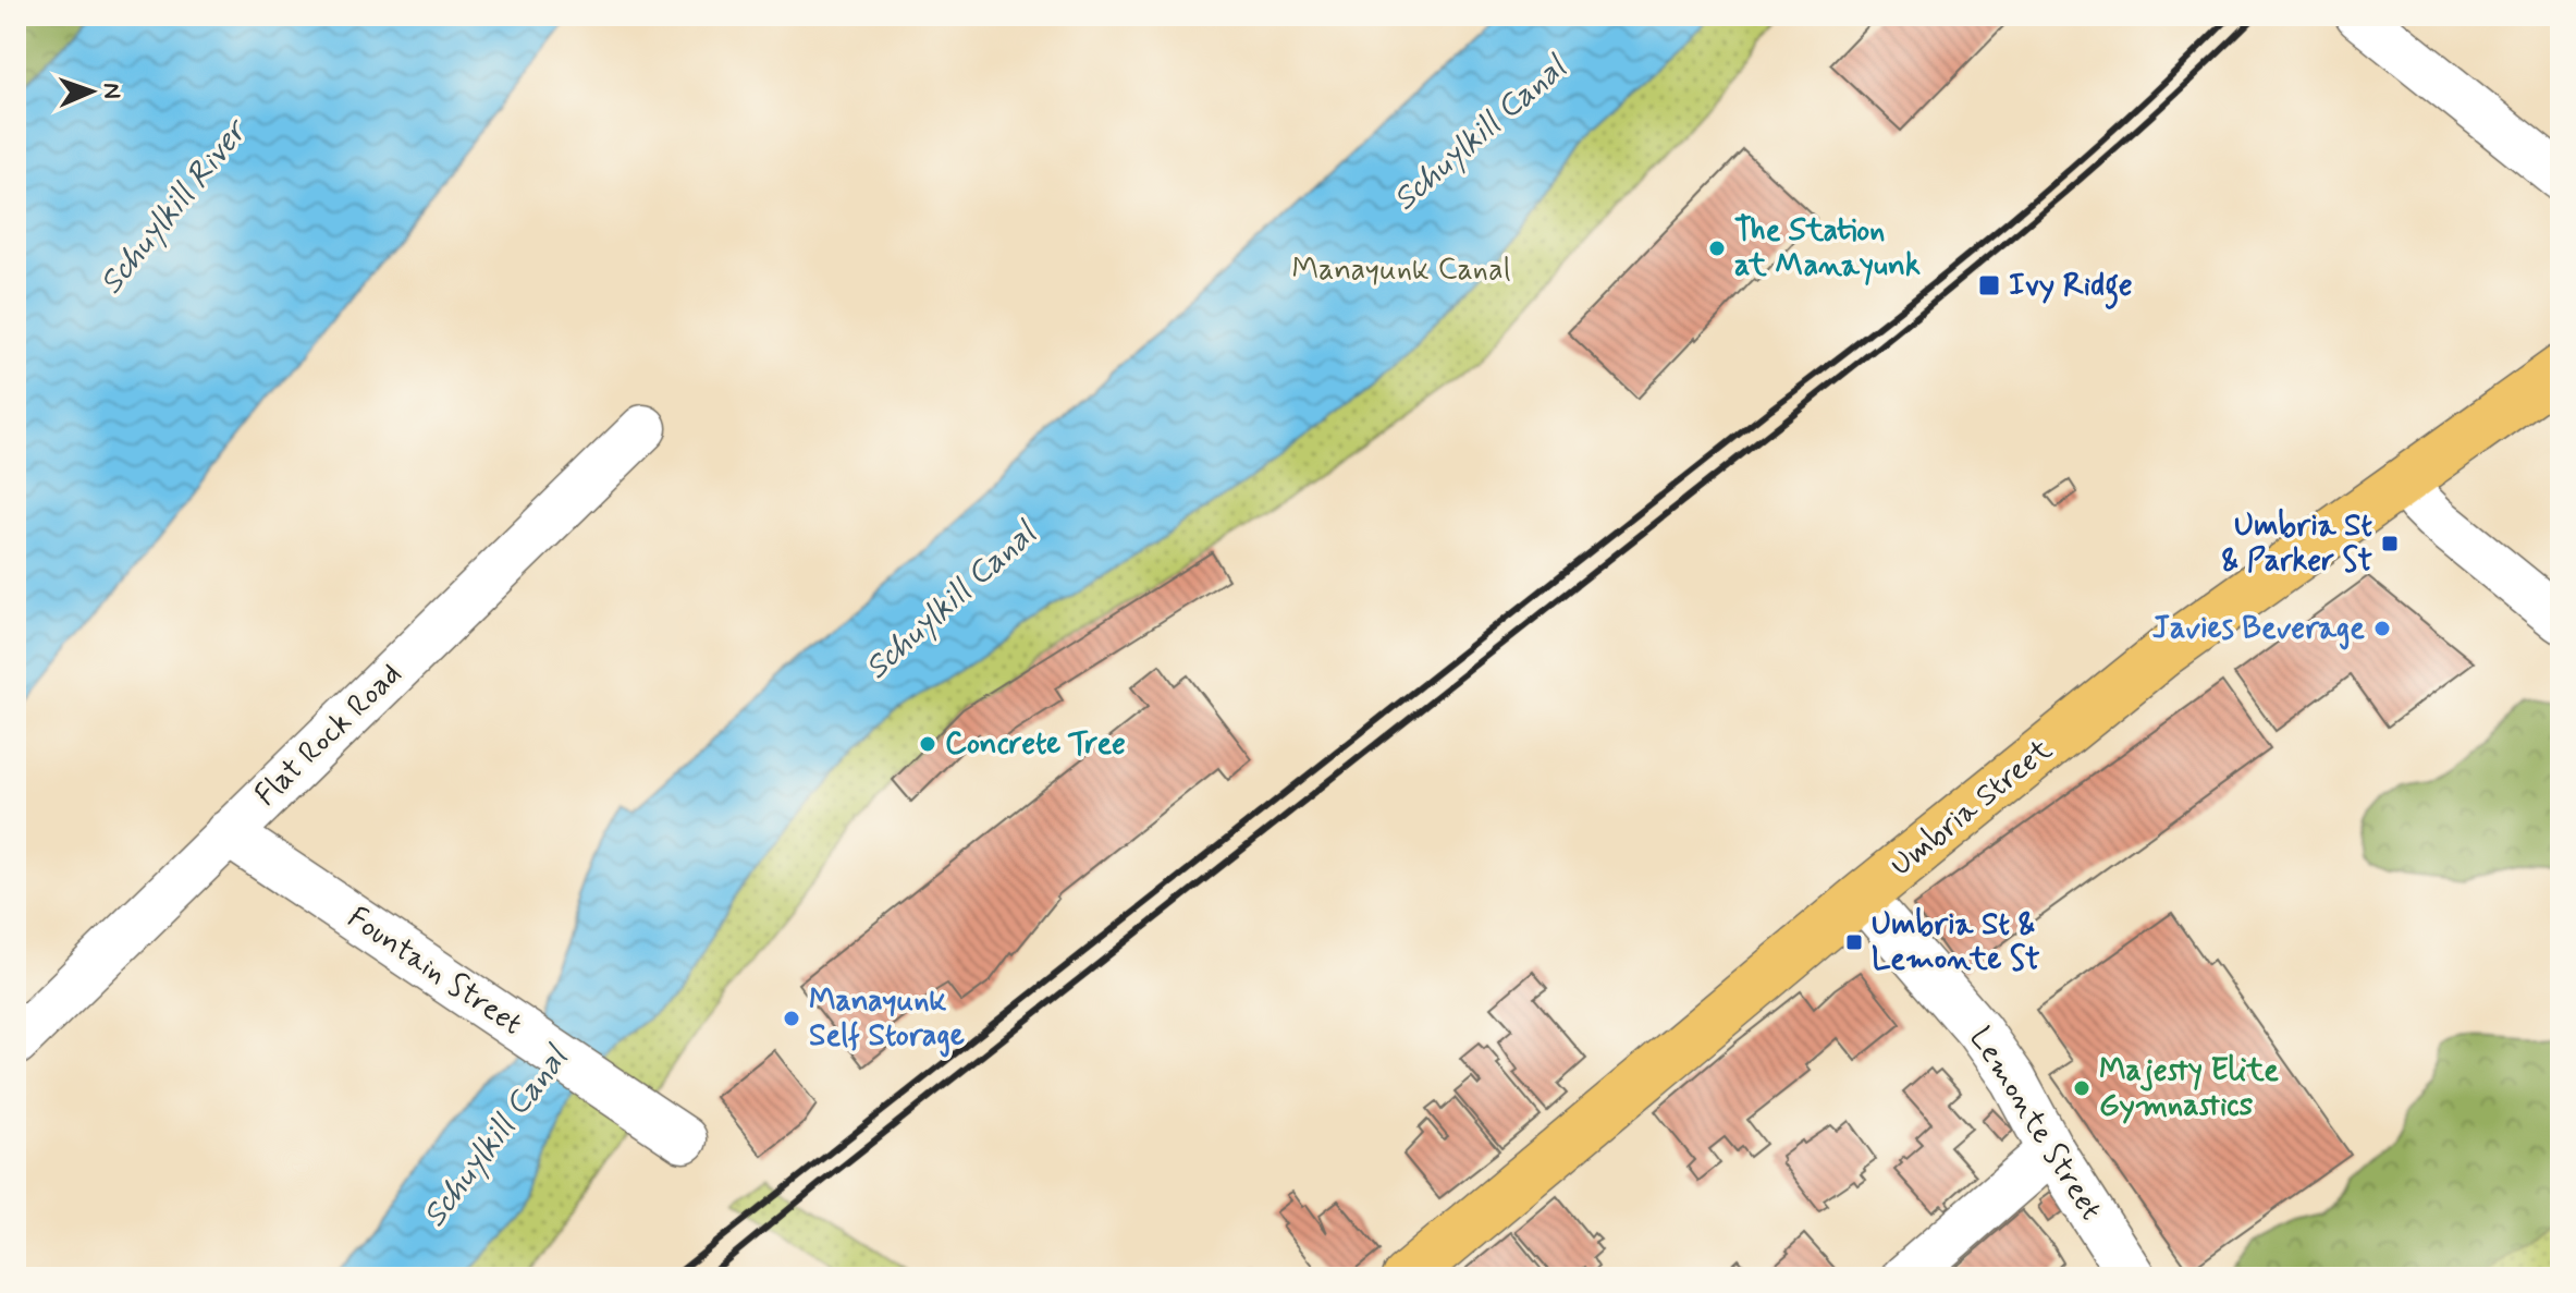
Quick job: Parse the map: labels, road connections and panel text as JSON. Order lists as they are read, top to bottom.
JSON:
{
  "streets": {
    "main road": ["Umbria Street"],
    "street": ["Flat Rock Road", "Fountain Street", "Lemonte Street"]
  },
  "crossings": [
    ["Flat Rock Road", "Fountain Street"],
    ["Umbria Street", "Lemonte Street"]
  ],
  "water": ["Schuylkill Canal", "Schuylkill River"],
  "parks": ["Manayunk Canal"],
  "places": {
    "other": [
      "The Station at Manayunk",
      "Javies Beverage",
      "Concrete Tree",
      "Manayunk Self Storage",
      "Majesty Elite Gymnastics"
    ],
    "transit": ["Ivy Ridge", "Umbria St & Parker St", "Umbria St & Lemonte St"]
  },
  "north": "right"
}
